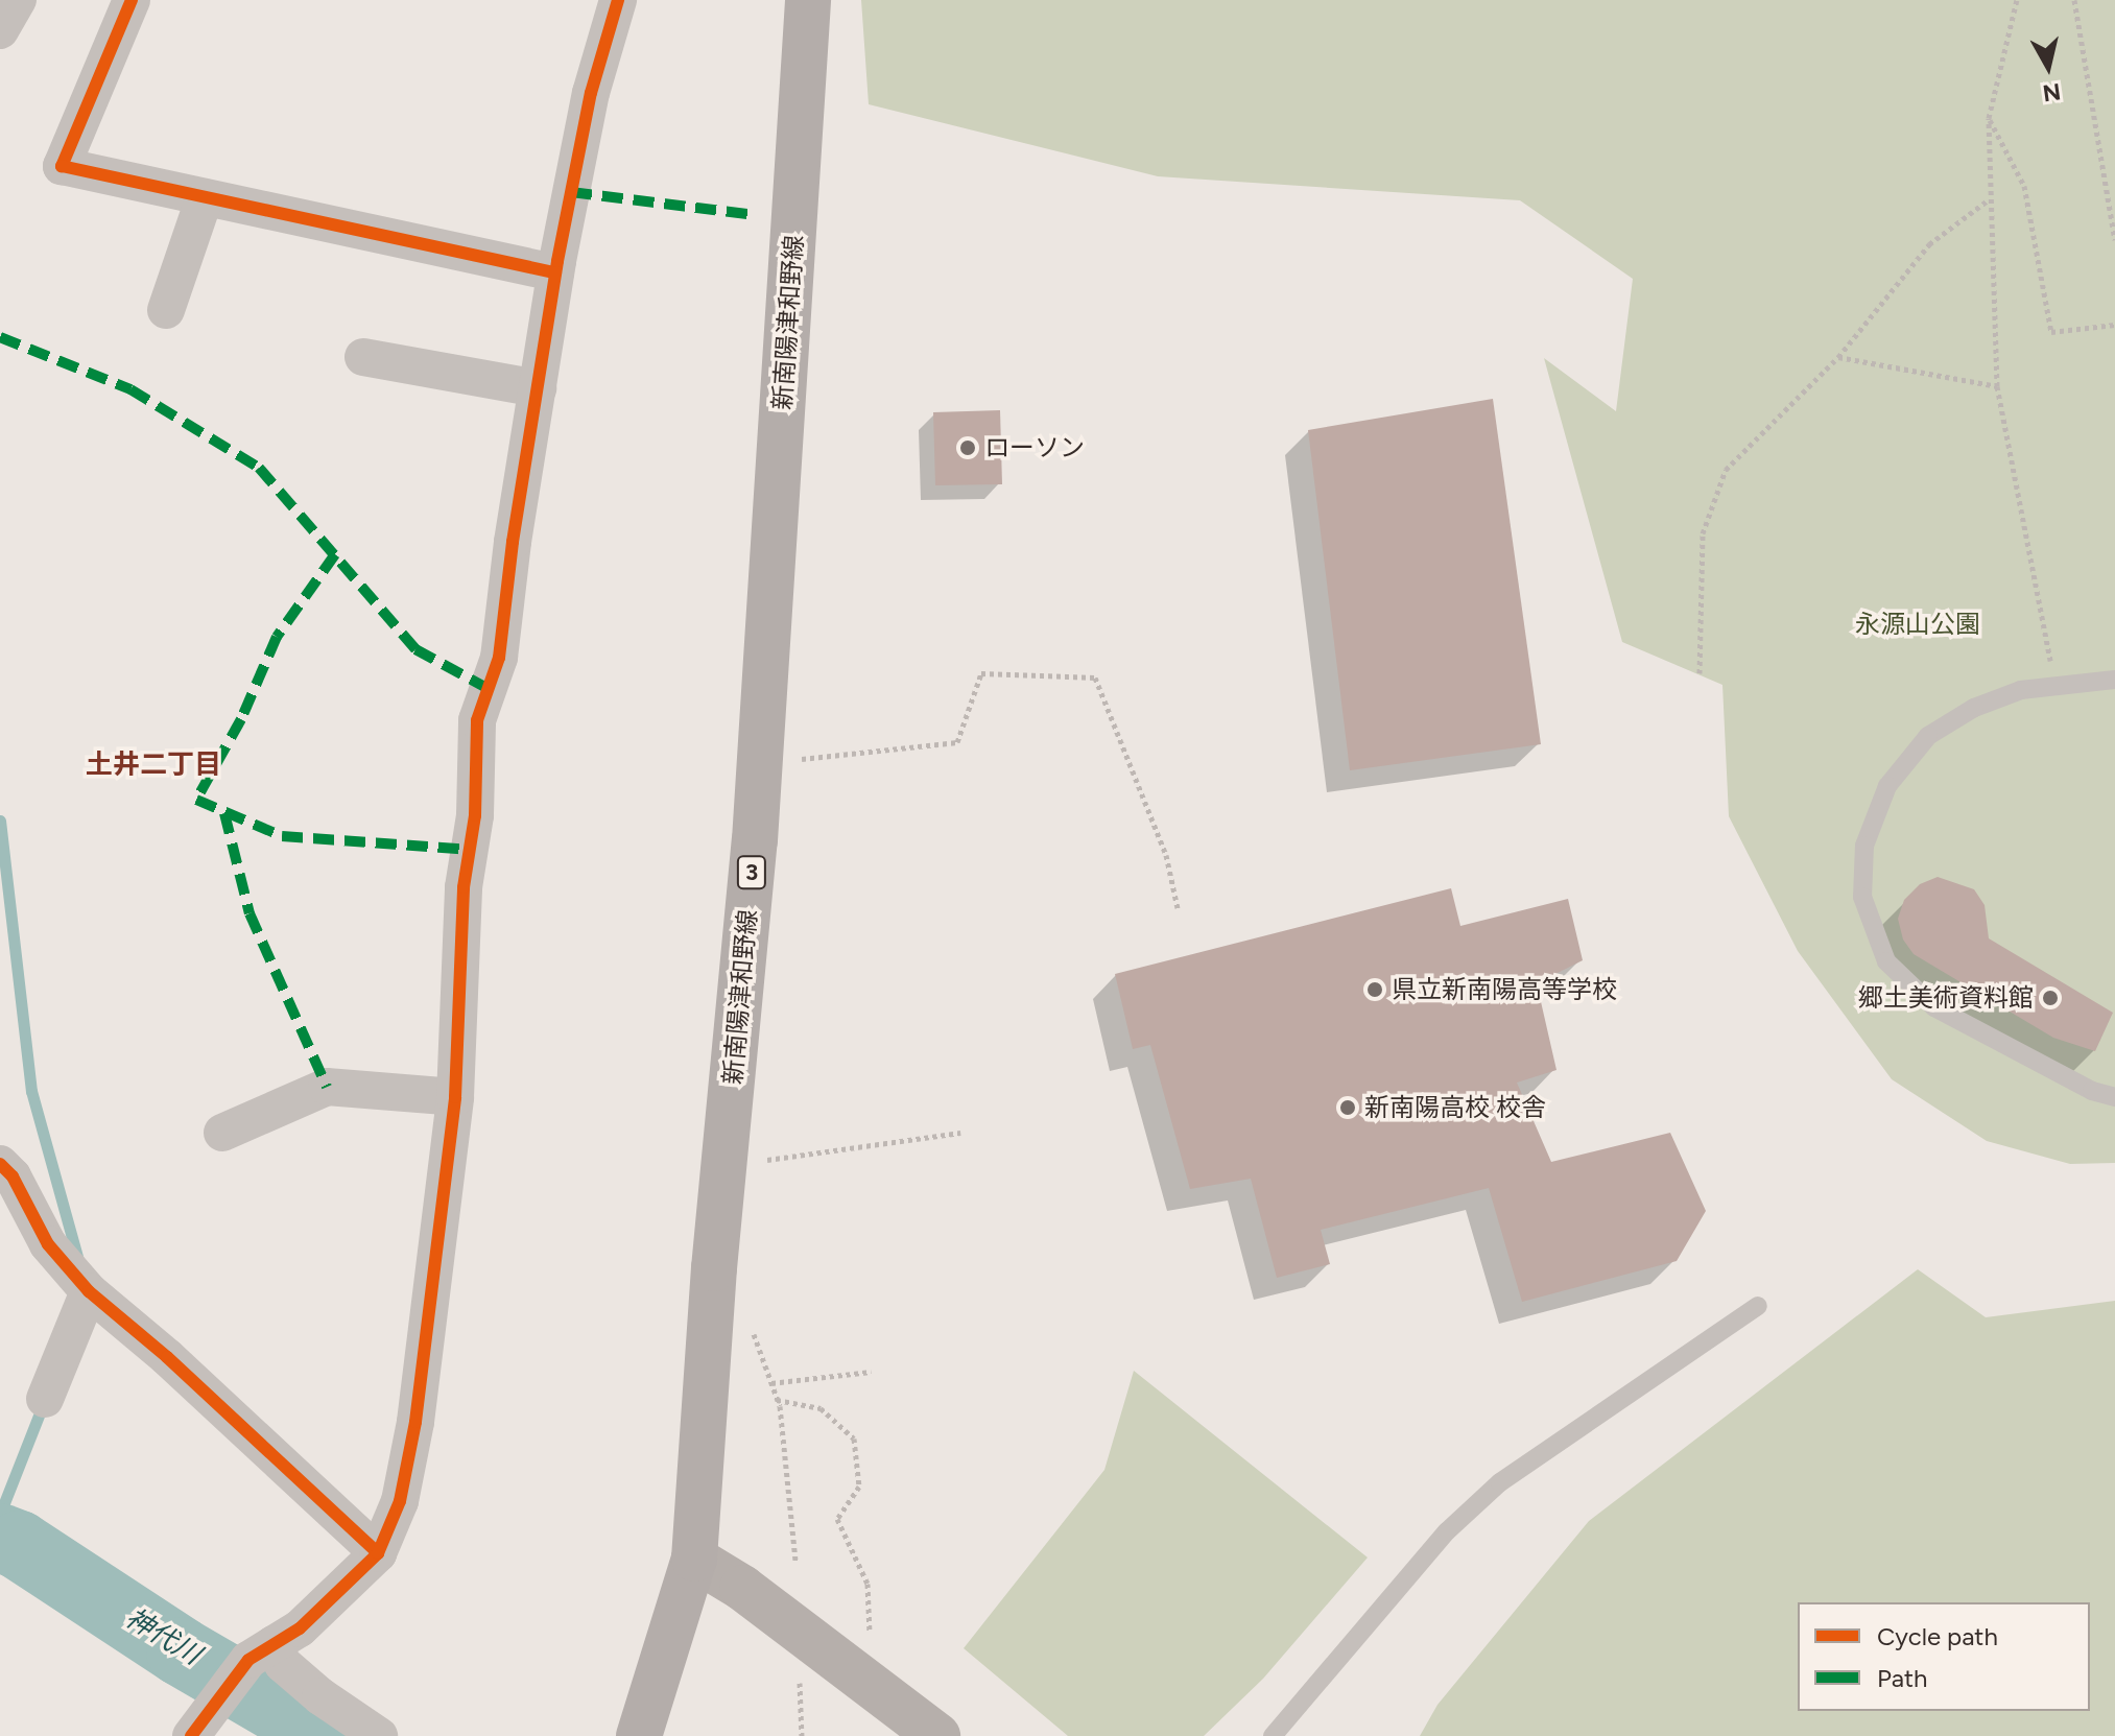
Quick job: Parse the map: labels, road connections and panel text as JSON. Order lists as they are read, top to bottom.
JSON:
{
  "streets": {
    "main road": ["新南陽津和野線", "3"]
  },
  "districts": ["土井二丁目"],
  "water": ["神代川"],
  "parks": ["永源山公園"],
  "places": [
    "ローソン",
    "県立新南陽高等学校",
    "郷土美術資料館",
    "新南陽高校 校舎"
  ],
  "legend": ["Cycle path", "Path"],
  "north": "bottom"
}
